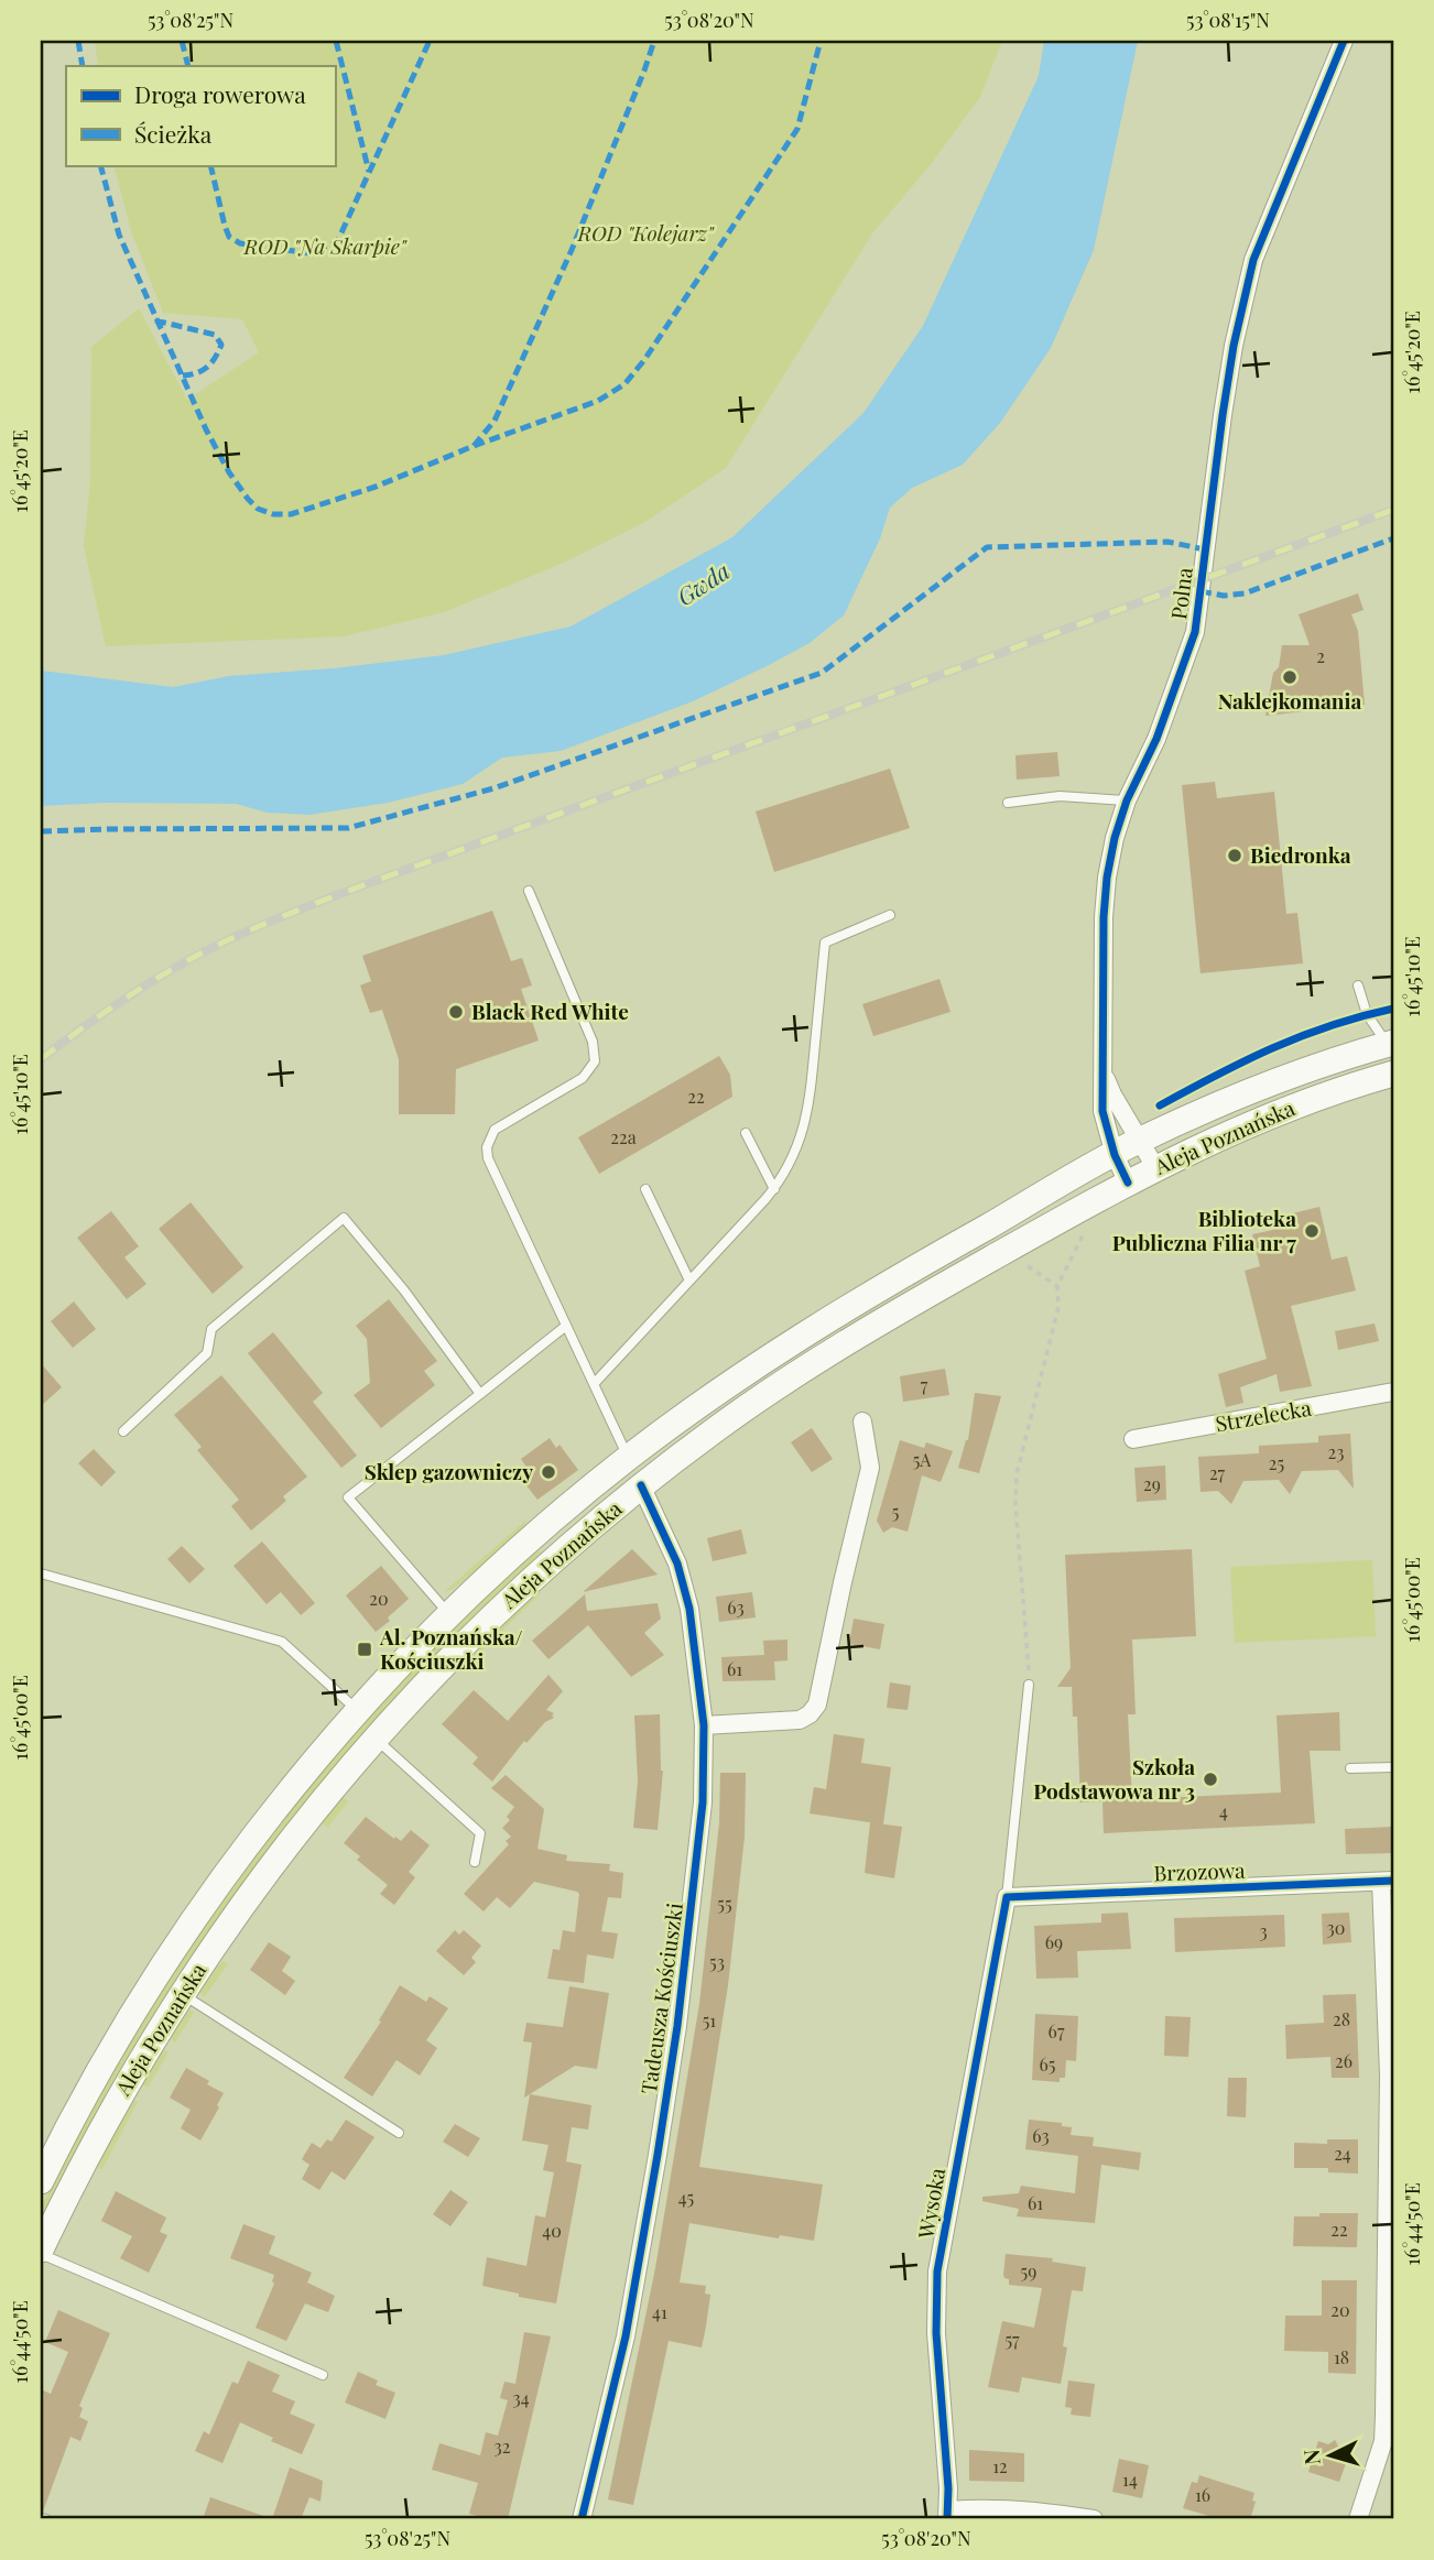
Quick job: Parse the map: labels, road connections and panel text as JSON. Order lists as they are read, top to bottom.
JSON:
{
  "streets": {
    "main road": ["Aleja Poznańska"],
    "street": [
      "Polna",
      "Strzelecka",
      "Brzozowa",
      "Tadeusza Kościuszki",
      "Wysoka"
    ]
  },
  "crossings": [
    ["Polna", "Aleja Poznańska"],
    ["Aleja Poznańska", "Tadeusza Kościuszki"],
    ["Brzozowa", "Wysoka"]
  ],
  "water": ["Gwda"],
  "parks": ["ROD \"Kolejarz\"", "ROD \"Na Skarpie\""],
  "places": {
    "other": [
      "Naklejkomania",
      "Biedronka",
      "Black Red White",
      "Biblioteka Publiczna Filia nr 7",
      "Sklep gazowniczy",
      "Szkoła Podstawowa nr 3"
    ],
    "transit": ["Al. Poznańska/ Kościuszki"]
  },
  "house_numbers": [
    "2",
    "22",
    "22a",
    "7",
    "23",
    "5A",
    "25",
    "27",
    "29",
    "5",
    "20",
    "63",
    "61",
    "4",
    "55",
    "30",
    "3",
    "69",
    "53",
    "28",
    "51",
    "67",
    "26",
    "65",
    "63",
    "24",
    "45",
    "61",
    "22",
    "40",
    "59",
    "20",
    "41",
    "57",
    "18",
    "34",
    "32",
    "12",
    "14",
    "16"
  ],
  "legend": ["Droga rowerowa", "Ścieżka"],
  "north": "left",
  "coordinates": [
    "53°08'25\"N",
    "53°08'20\"N",
    "53°08'15\"N",
    "16°45'20\"E",
    "16°45'10\"E",
    "16°45'00\"E",
    "16°44'50\"E"
  ]
}
